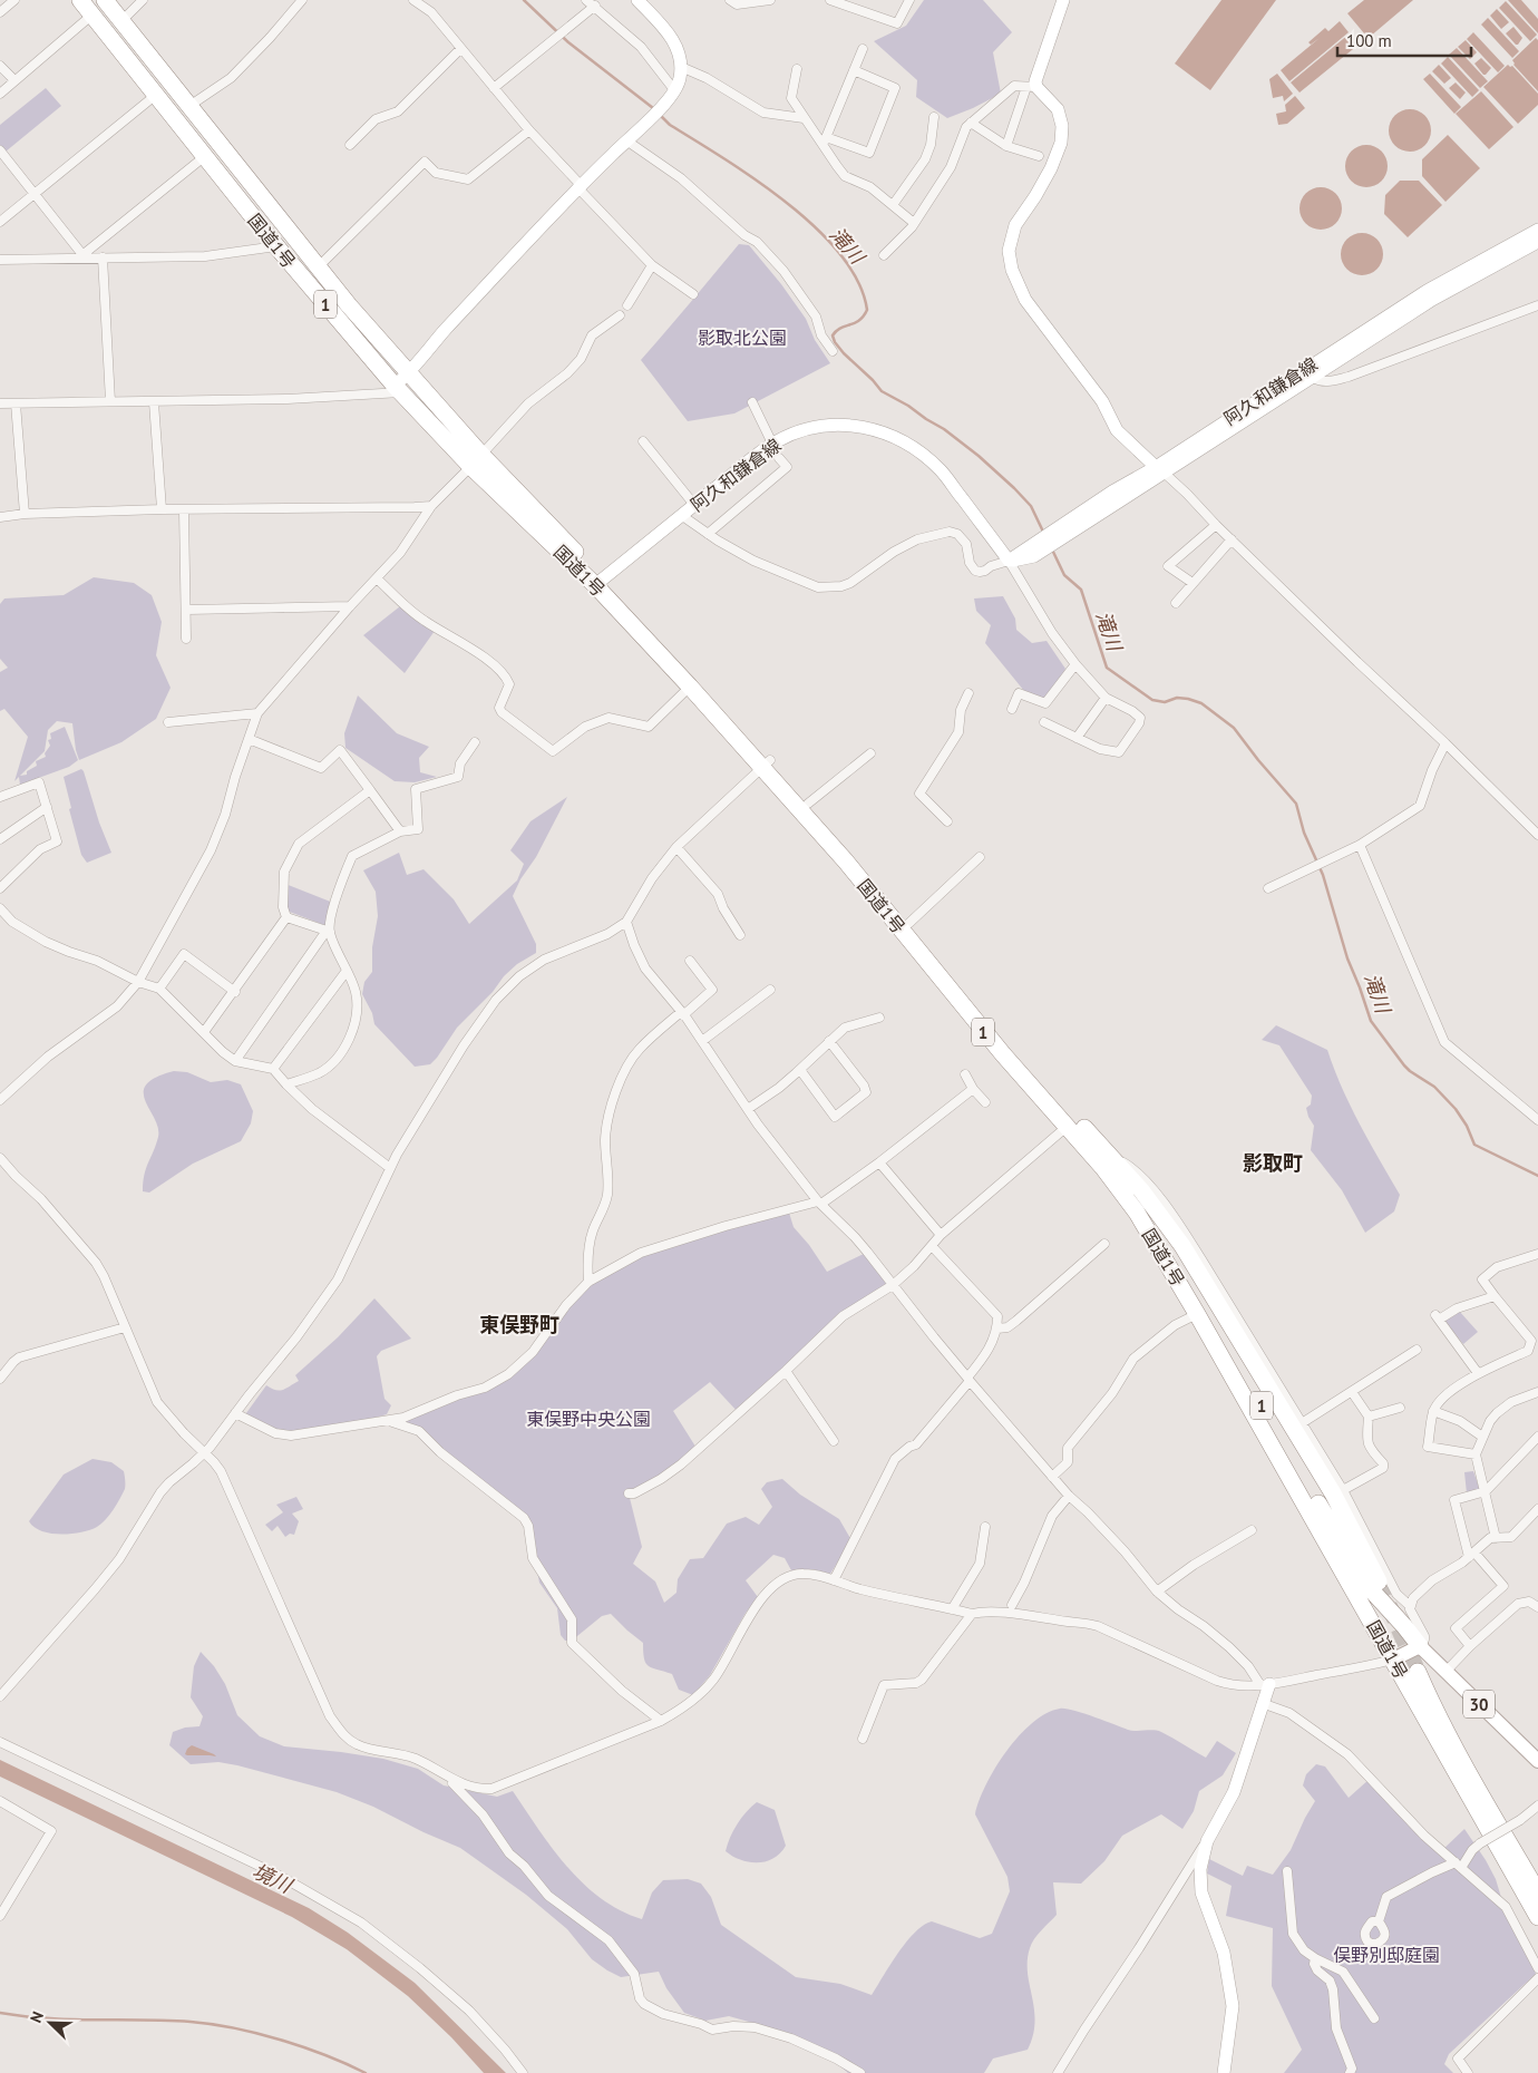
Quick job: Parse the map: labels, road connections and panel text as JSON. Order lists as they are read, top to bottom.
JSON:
{
  "streets": {
    "highway": ["国道1号", "1"],
    "main road": ["阿久和鎌倉線", "30"]
  },
  "crossings": [
    ["国道1号", "1"],
    ["国道1号", "阿久和鎌倉線"],
    ["1", "30"]
  ],
  "districts": ["影取町", "東俣野町"],
  "water": ["滝川", "境川"],
  "parks": ["影取北公園", "東俣野中央公園", "俣野別邸庭園"],
  "scale_bar": "100 m",
  "north": "top left"
}
